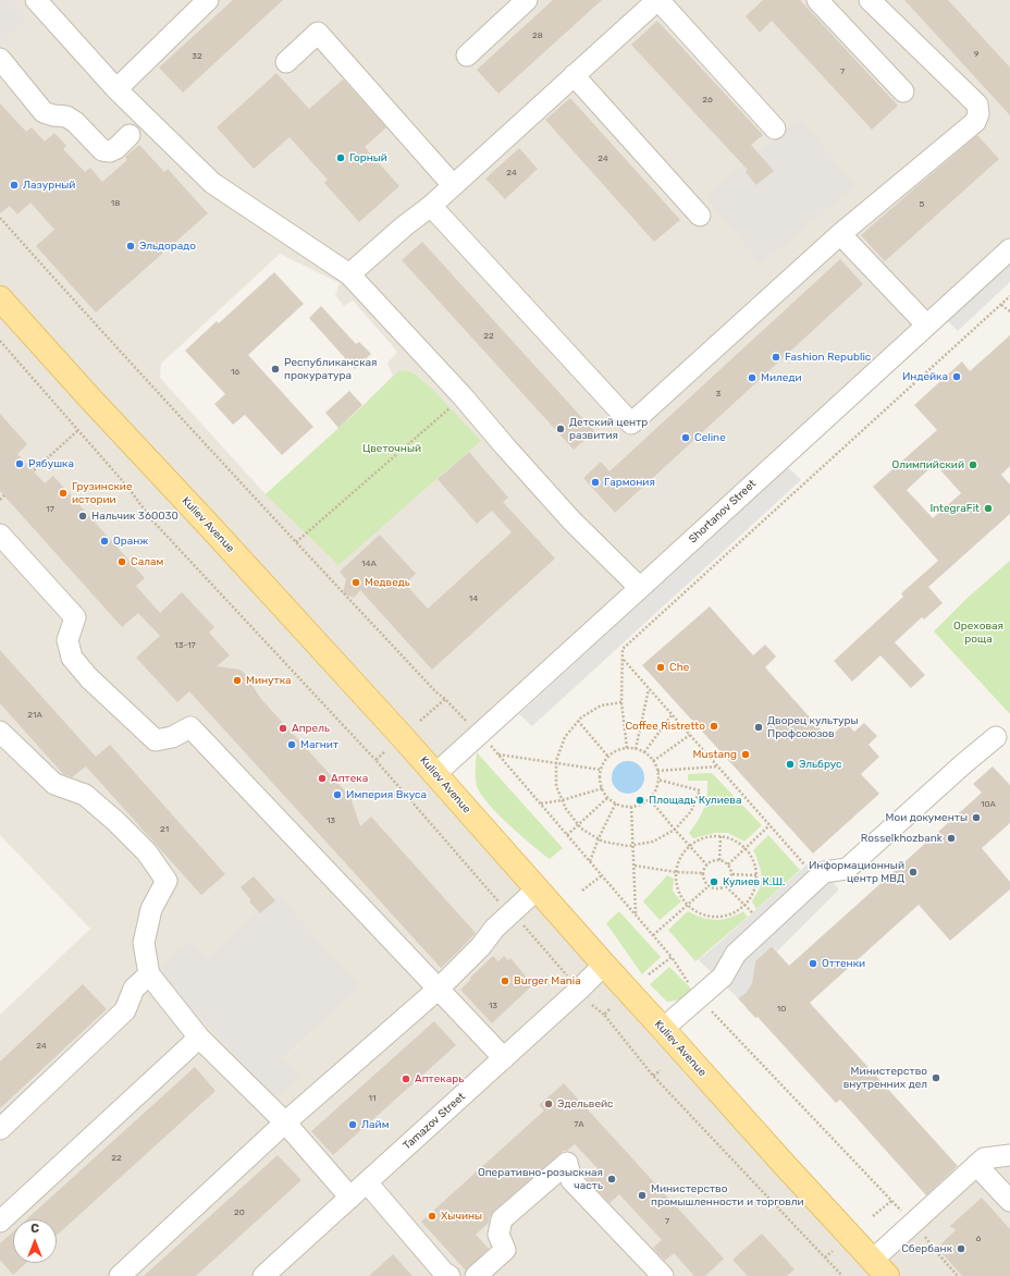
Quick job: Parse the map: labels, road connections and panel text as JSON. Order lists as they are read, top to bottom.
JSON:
{
  "streets": {
    "main road": ["Kuliev Avenue"],
    "street": ["Shortanov Street", "Tamazov Street"]
  },
  "crossings": [
    ["Shortanov Street", "Kuliev Avenue"],
    ["Kuliev Avenue", "Tamazov Street"]
  ],
  "parks": ["Цветочный", "Ореховая роща"],
  "places": [
    "Горный",
    "Лазурный",
    "Эльдорадо",
    "Fashion Republic",
    "Республиканская прокуратура",
    "Индейка",
    "Миледи",
    "Детский центр развития",
    "Celine",
    "Рябушка",
    "Олимпийский",
    "Гармония",
    "Грузинские истории",
    "IntegraFit",
    "Нальчик 360030",
    "Оранж",
    "Салам",
    "Медведь",
    "Che",
    "Минутка",
    "Coffee Ristretto",
    "Дворец культуры Профсоюзов",
    "Апрель",
    "Магнит",
    "Mustang",
    "Эльбрус",
    "Аптека",
    "Империя Вкуса",
    "Площадь Кулиева",
    "Мои документы",
    "Rosselkhozbank",
    "Информационный центр МВД",
    "Кулиев К.Ш.",
    "Оттенки",
    "Burger Mania",
    "Министерство внутренних дел",
    "Аптекарь",
    "Эдельвейс",
    "Лайм",
    "Оперативно-розыскная часть",
    "Министерство промышленности и торговли",
    "Хычины",
    "Сбербанк"
  ],
  "house_numbers": [
    "28",
    "9",
    "32",
    "7",
    "26",
    "24",
    "24",
    "18",
    "5",
    "22",
    "16",
    "3",
    "17",
    "14А",
    "14",
    "13-17",
    "21А",
    "10А",
    "13",
    "21",
    "13",
    "10",
    "24",
    "11",
    "7А",
    "22",
    "20",
    "7",
    "6"
  ],
  "north": "top"
}
